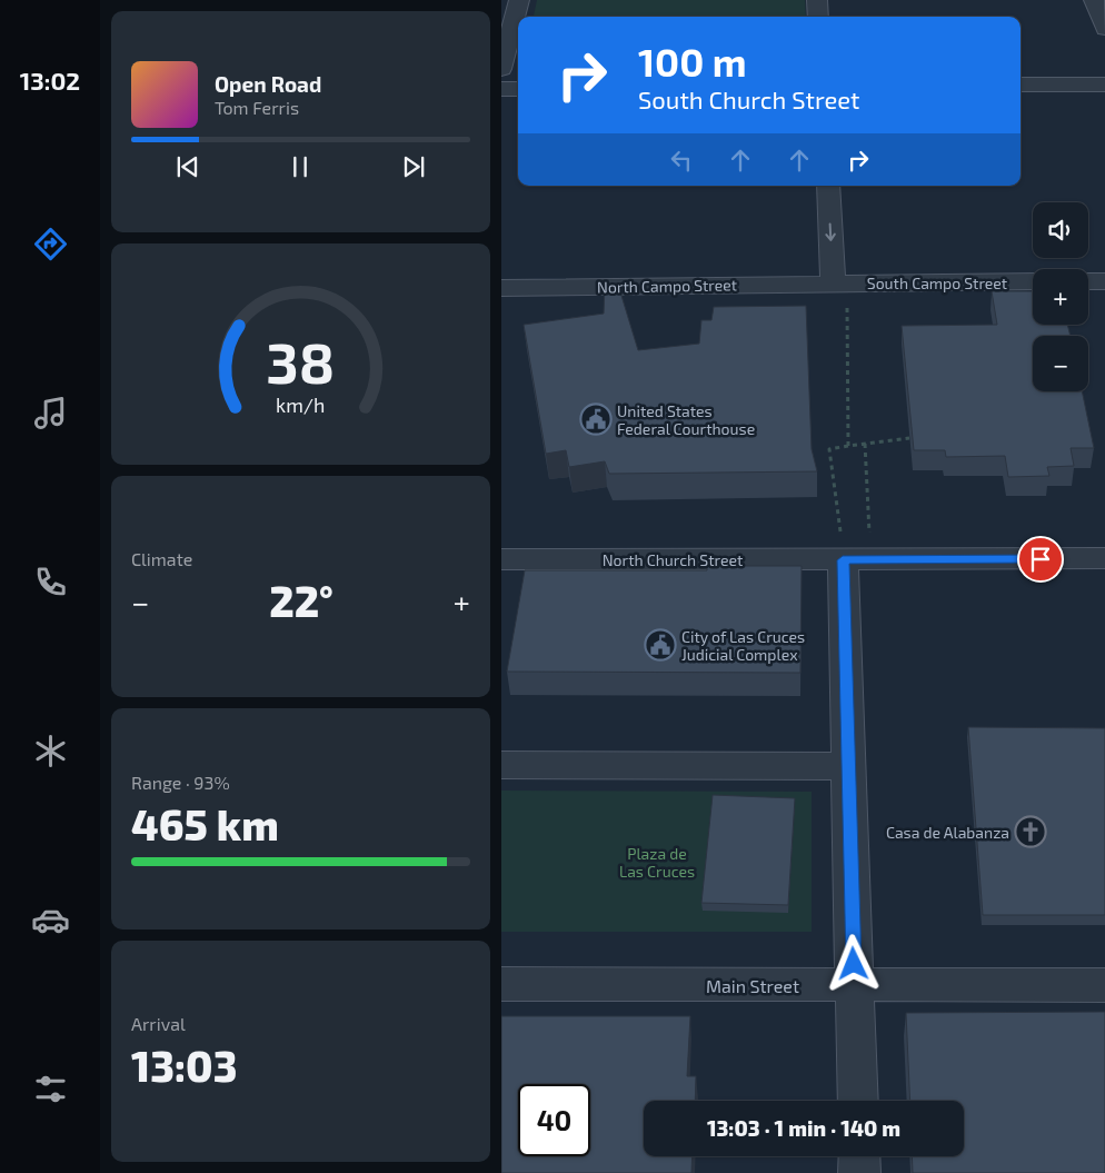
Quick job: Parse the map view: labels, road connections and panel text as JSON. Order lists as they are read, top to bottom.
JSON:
{
  "streets": {
    "street": [
      "South Campo Street",
      "North Campo Street",
      "North Church Street",
      "Main Street"
    ]
  },
  "crossings": [
    ["South Campo Street", "North Campo Street"]
  ],
  "parks": ["Plaza de Las Cruces"],
  "places": {
    "public building": ["United States Federal Courthouse", "City of Las Cruces Judicial Complex"],
    "church": ["Casa de Alabanza"]
  },
  "page": {
    "tabs": "13:02",
    "turn": ["100 m", "South Church Street"],
    "song": ["Open Road", "Tom Ferris"],
    "map_buttons": ["+", "−"],
    "tile": [
      "Climate",
      ["Range · 93%", "465 km"],
      ["Arrival", "13:03"]
    ],
    "heat": ["−", "22°", "+"],
    "limit": "40",
    "trip": "13:03 · 1 min · 140 m",
    "gauge": ["38", "km/h"]
  }
}
